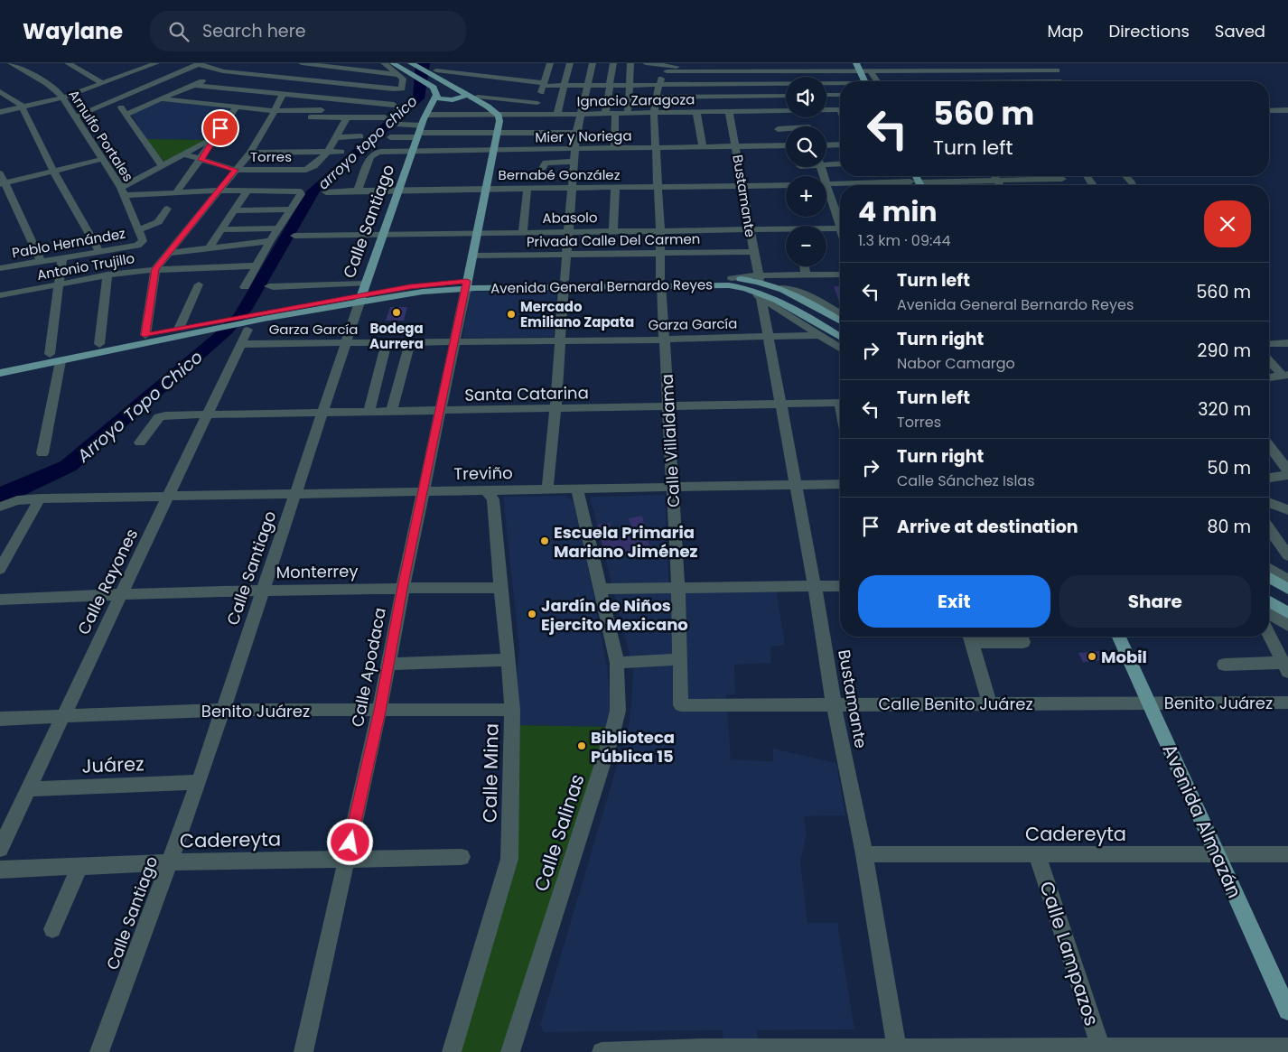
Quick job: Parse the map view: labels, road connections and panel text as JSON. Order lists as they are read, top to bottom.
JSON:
{
  "streets": {
    "main road": [
      "Calle Santiago",
      "Avenida General Bernardo Reyes",
      "Calle Apodaca",
      "Avenida Almazán"
    ],
    "street": [
      "Ignacio Zaragoza",
      "Arnulfo Portales",
      "Mier y Noriega",
      "Torres",
      "Bernabé González",
      "Bustamante",
      "Abasolo",
      "Privada Calle Del Carmen",
      "Pablo Hernández",
      "Antonio Trujillo",
      "Garza García",
      "Santa Catarina",
      "Calle Villaldama",
      "Treviño",
      "Monterrey",
      "Calle Rayones",
      "Benito Juárez",
      "Calle Benito Juárez",
      "Juárez",
      "Calle Mina",
      "Calle Salinas",
      "Cadereyta",
      "Calle Lampazos"
    ]
  },
  "crossings": [
    ["Ignacio Zaragoza", "Bustamante"],
    ["Ignacio Zaragoza", "Calle Santiago"],
    ["Ignacio Zaragoza", "Calle Villaldama"],
    ["Ignacio Zaragoza", "Calle Apodaca"],
    ["Arnulfo Portales", "Pablo Hernández"],
    ["Mier y Noriega", "Bernabé González"],
    ["Mier y Noriega", "Bustamante"],
    ["Mier y Noriega", "Calle Santiago"],
    ["Mier y Noriega", "Calle Villaldama"],
    ["Mier y Noriega", "Calle Apodaca"],
    ["Bernabé González", "Bustamante"],
    ["Bernabé González", "Calle Santiago"],
    ["Bernabé González", "Calle Villaldama"],
    ["Bernabé González", "Calle Apodaca"],
    ["Bustamante", "Abasolo"],
    ["Bustamante", "Privada Calle Del Carmen"],
    ["Bustamante", "Avenida General Bernardo Reyes"],
    ["Bustamante", "Garza García"],
    ["Bustamante", "Santa Catarina"],
    ["Bustamante", "Treviño"],
    ["Bustamante", "Calle Benito Juárez"],
    ["Bustamante", "Cadereyta"],
    ["Abasolo", "Calle Santiago"],
    ["Abasolo", "Calle Villaldama"],
    ["Abasolo", "Calle Apodaca"],
    ["Calle Santiago", "Avenida General Bernardo Reyes"],
    ["Calle Santiago", "Garza García"],
    ["Calle Santiago", "Santa Catarina"],
    ["Calle Santiago", "Treviño"],
    ["Calle Santiago", "Monterrey"],
    ["Calle Santiago", "Benito Juárez"],
    ["Calle Santiago", "Juárez"],
    ["Calle Santiago", "Cadereyta"],
    ["Privada Calle Del Carmen", "Calle Villaldama"],
    ["Privada Calle Del Carmen", "Calle Apodaca"],
    ["Avenida General Bernardo Reyes", "Calle Villaldama"],
    ["Avenida General Bernardo Reyes", "Calle Apodaca"],
    ["Garza García", "Calle Villaldama"],
    ["Garza García", "Calle Rayones"],
    ["Garza García", "Calle Apodaca"],
    ["Santa Catarina", "Calle Villaldama"],
    ["Santa Catarina", "Calle Rayones"],
    ["Santa Catarina", "Calle Apodaca"],
    ["Calle Villaldama", "Treviño"],
    ["Calle Villaldama", "Calle Benito Juárez"],
    ["Treviño", "Calle Rayones"],
    ["Treviño", "Calle Apodaca"],
    ["Treviño", "Calle Mina"],
    ["Treviño", "Calle Salinas"],
    ["Monterrey", "Calle Rayones"],
    ["Monterrey", "Calle Apodaca"],
    ["Monterrey", "Calle Mina"],
    ["Calle Rayones", "Benito Juárez"],
    ["Calle Rayones", "Juárez"],
    ["Calle Apodaca", "Benito Juárez"],
    ["Calle Apodaca", "Cadereyta"],
    ["Benito Juárez", "Calle Benito Juárez"],
    ["Benito Juárez", "Calle Mina"],
    ["Benito Juárez", "Avenida Almazán"],
    ["Calle Benito Juárez", "Avenida Almazán"],
    ["Avenida Almazán", "Cadereyta"],
    ["Cadereyta", "Calle Lampazos"]
  ],
  "water": ["arroyo topo chico", "Arroyo Topo Chico"],
  "places": [
    "Bodega Aurrera",
    "Mercado Emiliano Zapata",
    "Escuela Primaria Mariano Jiménez",
    "Jardín de Niños Ejercito Mexicano",
    "Mobil",
    "Biblioteca Pública 15"
  ],
  "page": {
    "header": "Waylane",
    "search": "Search here",
    "nav": ["Map", "Directions", "Saved"],
    "map_buttons": ["+", "−"],
    "turn": ["560 m", "Turn left"],
    "heading": ["4 min", "1.3 km · 09:44"],
    "list": [
      {
        "name": "Turn left",
        "note": "Avenida General Bernardo Reyes",
        "value": "560 m"
      },
      {
        "name": "Turn right",
        "note": "Nabor Camargo",
        "value": "290 m"
      },
      {
        "name": "Turn left",
        "note": "Torres",
        "value": "320 m"
      },
      {
        "name": "Turn right",
        "note": "Calle Sánchez Islas",
        "value": "50 m"
      },
      {
        "name": "Arrive at destination",
        "value": "80 m"
      }
    ],
    "buttons": ["Exit", "Share"]
  }
}
